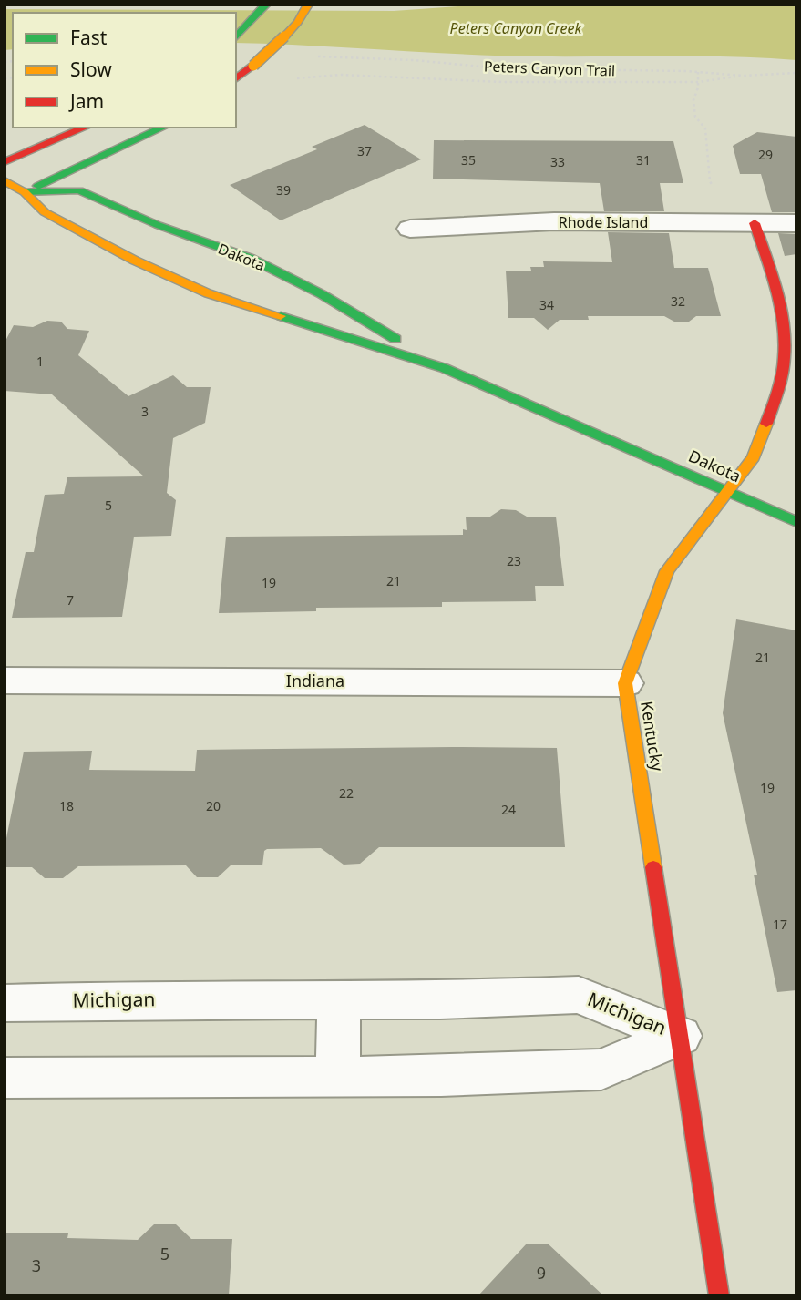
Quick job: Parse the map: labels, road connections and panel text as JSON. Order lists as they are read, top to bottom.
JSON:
{
  "streets": {
    "street": [
      "Rhode Island",
      "Dakota",
      "Indiana",
      "Kentucky",
      "Michigan"
    ],
    "path": ["Peters Canyon Trail"]
  },
  "crossings": [
    ["Rhode Island", "Kentucky"],
    ["Dakota", "Kentucky"],
    ["Indiana", "Kentucky"],
    ["Kentucky", "Michigan"]
  ],
  "water": ["Peters Canyon Creek"],
  "house_numbers": [
    "37",
    "29",
    "35",
    "31",
    "33",
    "39",
    "32",
    "34",
    "1",
    "3",
    "5",
    "23",
    "21",
    "19",
    "7",
    "21",
    "19",
    "22",
    "18",
    "20",
    "24",
    "17",
    "5",
    "3",
    "9"
  ],
  "legend": ["Fast", "Slow", "Jam"]
}
